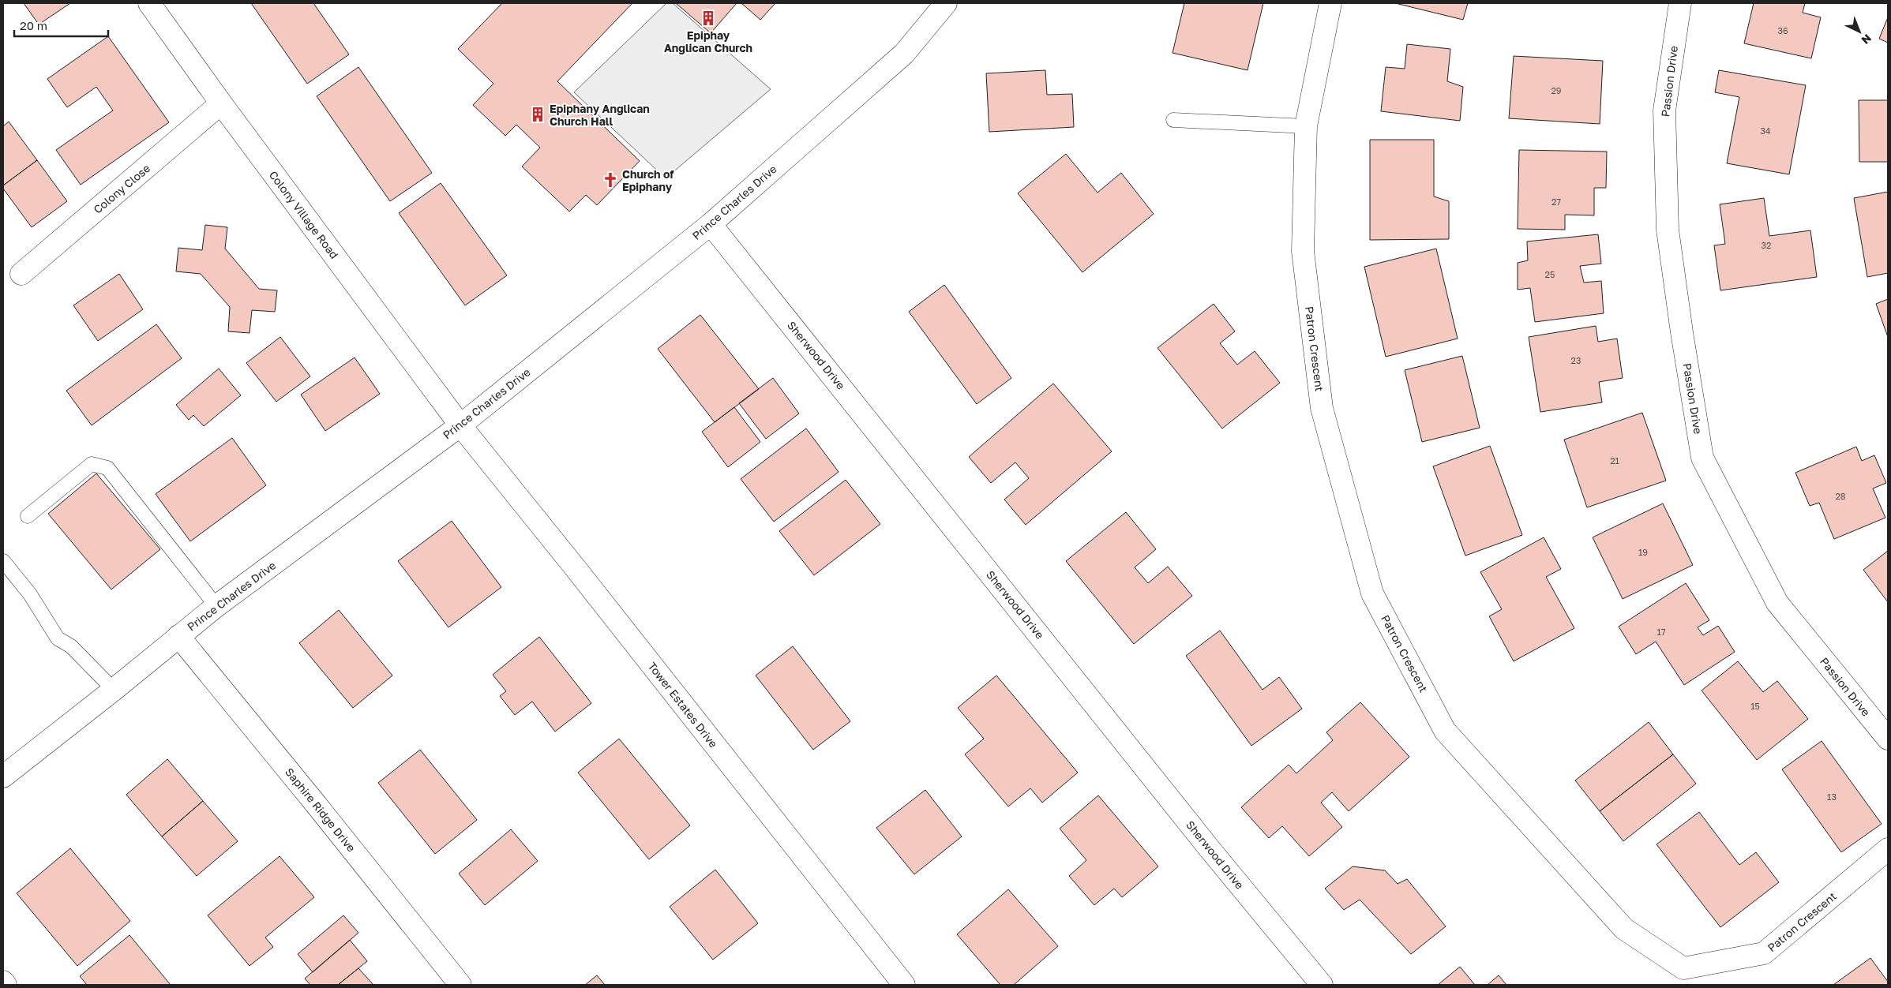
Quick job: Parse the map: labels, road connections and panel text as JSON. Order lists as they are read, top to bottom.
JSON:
{
  "streets": {
    "main road": [
      "Passion Drive",
      "Colony Close",
      "Prince Charles Drive",
      "Colony Village Road",
      "Patron Crescent",
      "Sherwood Drive",
      "Tower Estates Drive",
      "Saphire Ridge Drive"
    ]
  },
  "crossings": [
    ["Colony Close", "Colony Village Road"],
    ["Prince Charles Drive", "Colony Village Road"],
    ["Prince Charles Drive", "Sherwood Drive"],
    ["Prince Charles Drive", "Tower Estates Drive"],
    ["Prince Charles Drive", "Saphire Ridge Drive"],
    ["Colony Village Road", "Tower Estates Drive"]
  ],
  "places": {
    "building": ["Epiphay Anglican Church", "Epiphany Anglican Church Hall"],
    "church": ["Church of Epiphany"]
  },
  "house_numbers": [
    "36",
    "29",
    "34",
    "27",
    "32",
    "25",
    "23",
    "21",
    "28",
    "19",
    "17",
    "15",
    "13"
  ],
  "scale_bar": "20 m",
  "north": "bottom right"
}
